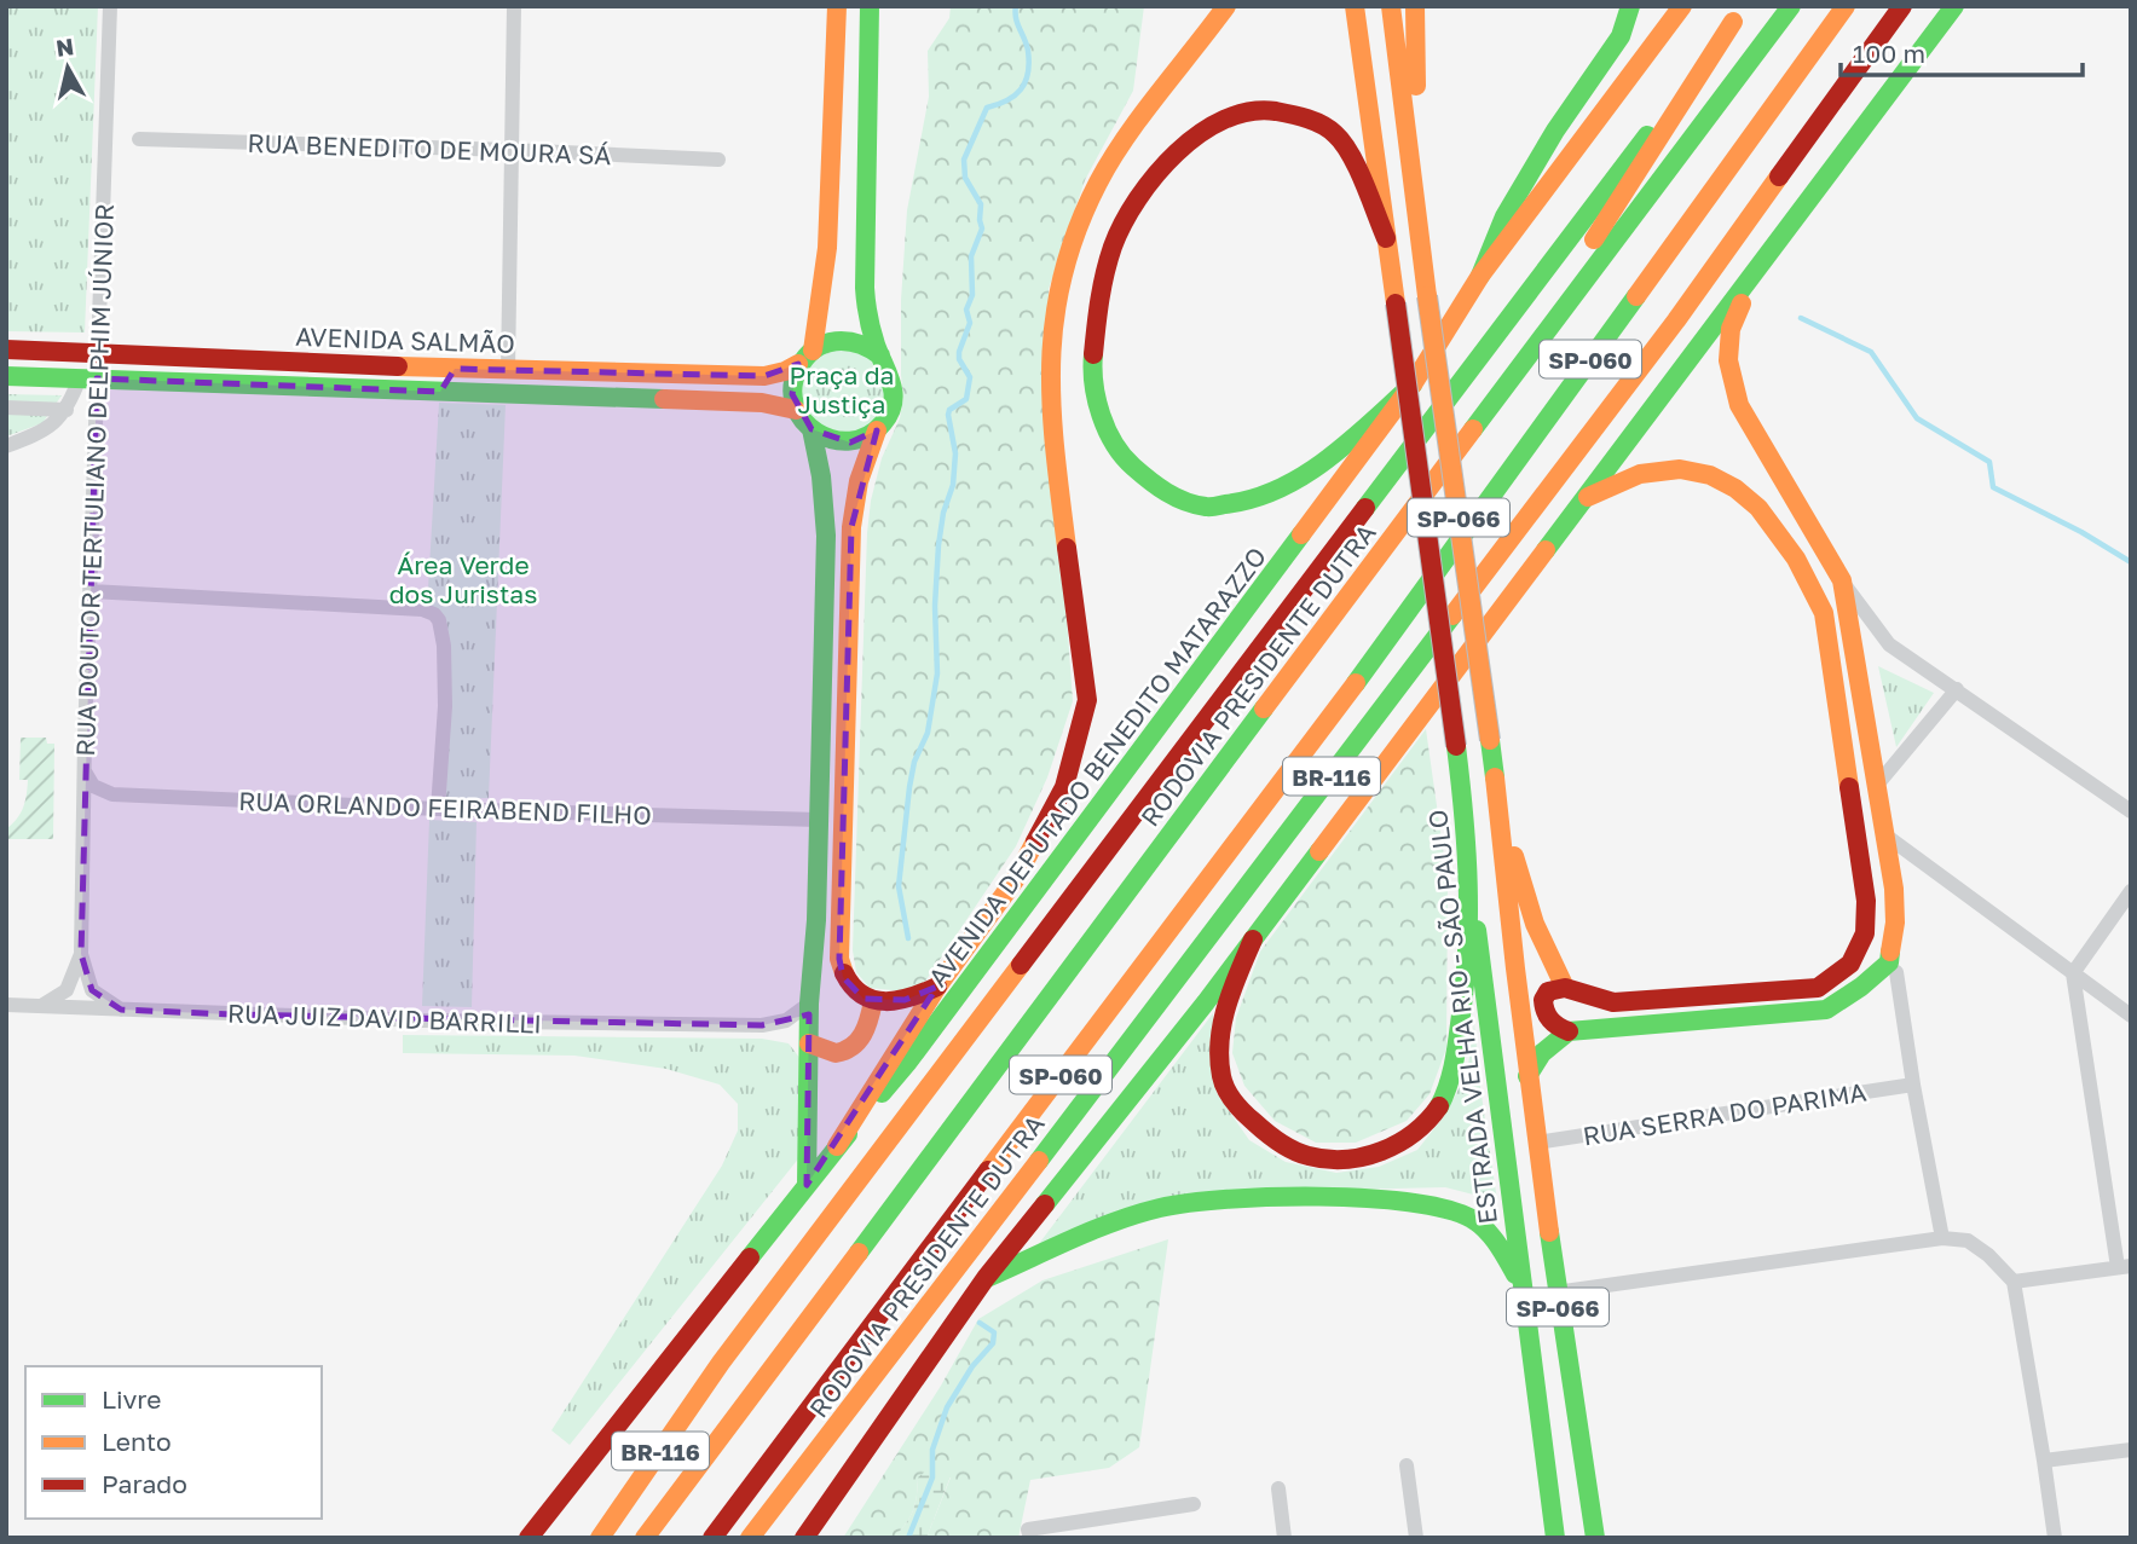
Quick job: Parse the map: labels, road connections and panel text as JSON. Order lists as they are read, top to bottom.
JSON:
{
  "streets": {
    "main road": [
      "AVENIDA SALMÃO",
      "SP-060",
      "SP-066",
      "RODOVIA PRESIDENTE DUTRA",
      "AVENIDA DEPUTADO BENEDITO MATARAZZO",
      "BR-116",
      "ESTRADA VELHA RIO - SÃO PAULO"
    ],
    "street": [
      "RUA BENEDITO DE MOURA SÁ",
      "RUA DOUTOR TERTULIANO DELPHIM JÚNIOR",
      "RUA ORLANDO FEIRABEND FILHO",
      "RUA JUIZ DAVID BARRILLI",
      "RUA SERRA DO PARIMA"
    ]
  },
  "crossings": [
    ["AVENIDA SALMÃO", "RUA DOUTOR TERTULIANO DELPHIM JÚNIOR"],
    ["RUA DOUTOR TERTULIANO DELPHIM JÚNIOR", "RUA ORLANDO FEIRABEND FILHO"],
    ["RUA DOUTOR TERTULIANO DELPHIM JÚNIOR", "RUA JUIZ DAVID BARRILLI"],
    ["SP-066", "ESTRADA VELHA RIO - SÃO PAULO"],
    ["SP-066", "RUA SERRA DO PARIMA"]
  ],
  "parks": ["Praça da Justiça", "Área Verde dos Juristas"],
  "legend": ["Livre", "Lento", "Parado"],
  "scale_bar": "100 m",
  "north": "top"
}
